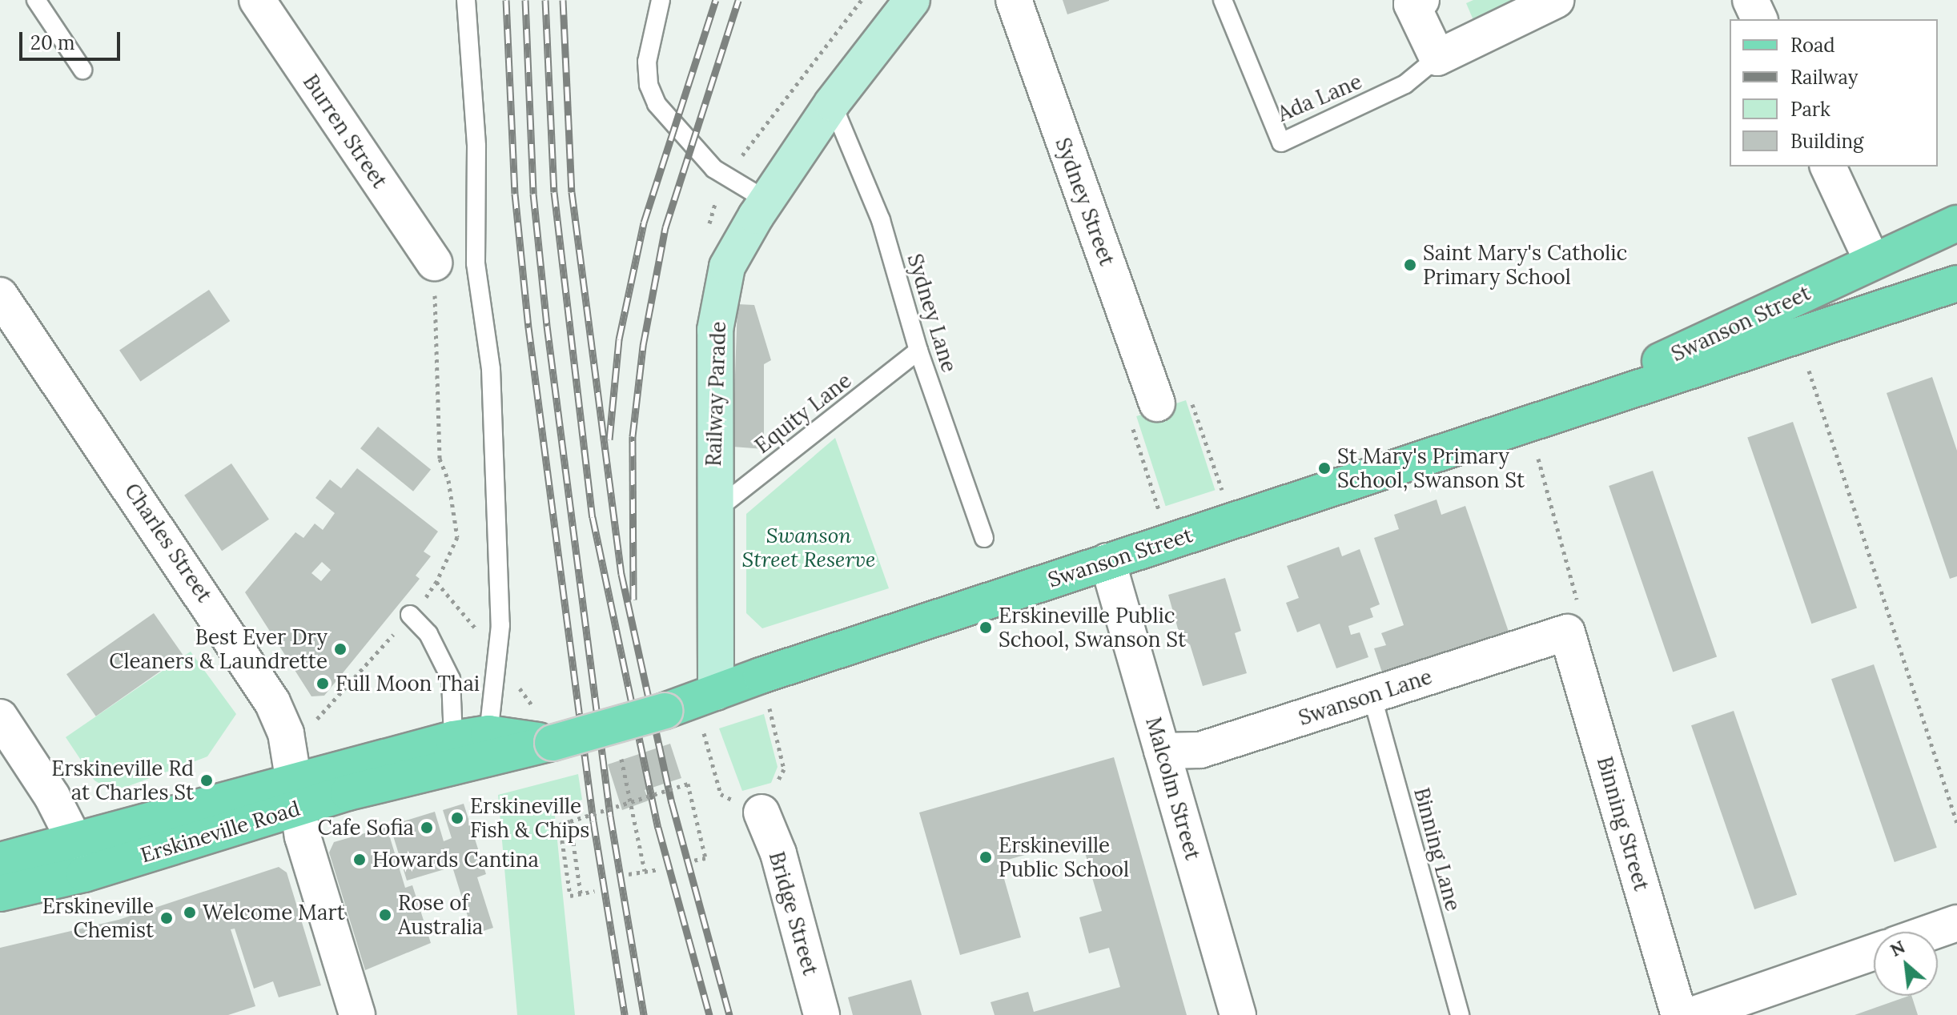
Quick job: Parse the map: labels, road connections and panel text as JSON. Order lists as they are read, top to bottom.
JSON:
{
  "streets": {
    "main road": ["Swanson Street", "Erskineville Road"],
    "street": [
      "Burren Street",
      "Sydney Street",
      "Railway Parade",
      "Charles Street",
      "Swanson Lane",
      "Malcolm Street",
      "Binning Street",
      "Bridge Street"
    ],
    "lane": [
      "Ada Lane",
      "Sydney Lane",
      "Equity Lane",
      "Binning Lane"
    ]
  },
  "crossings": [
    ["Sydney Lane", "Railway Parade"],
    ["Sydney Lane", "Equity Lane"],
    ["Swanson Street", "Railway Parade"],
    ["Swanson Street", "Malcolm Street"],
    ["Swanson Street", "Erskineville Road"],
    ["Railway Parade", "Equity Lane"],
    ["Railway Parade", "Erskineville Road"],
    ["Charles Street", "Erskineville Road"],
    ["Swanson Lane", "Malcolm Street"],
    ["Swanson Lane", "Binning Street"],
    ["Swanson Lane", "Binning Lane"]
  ],
  "parks": ["Swanson Street Reserve"],
  "places": [
    "Saint Mary's Catholic Primary School",
    "St Mary's Primary School, Swanson St",
    "Erskineville Public School, Swanson St",
    "Best Ever Dry Cleaners & Laundrette",
    "Full Moon Thai",
    "Erskineville Rd at Charles St",
    "Erskineville Fish & Chips",
    "Cafe Sofia",
    "Erskineville Public School",
    "Howards Cantina",
    "Welcome Mart",
    "Rose of Australia",
    "Erskineville Chemist"
  ],
  "legend": [
    "Road",
    "Railway",
    "Park",
    "Building"
  ],
  "scale_bar": "20 m",
  "north": "top left"
}
